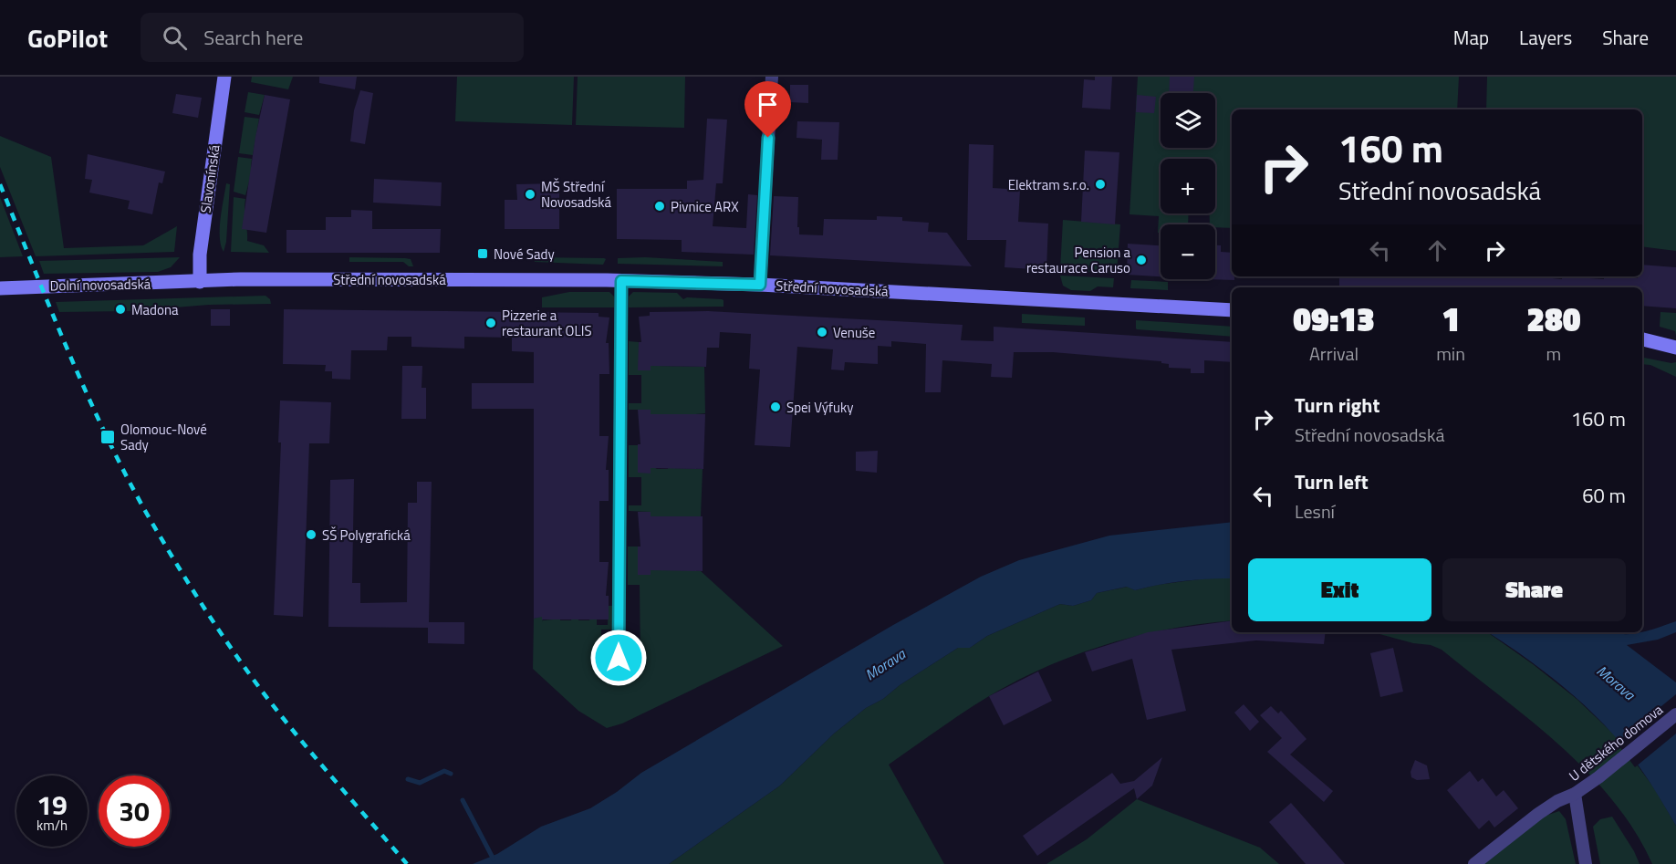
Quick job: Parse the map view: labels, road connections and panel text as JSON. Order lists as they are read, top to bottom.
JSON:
{
  "streets": {
    "main road": ["Slavonínská", "Střední novosadská", "Dolní novosadská"],
    "street": ["U dětského domova"]
  },
  "crossings": [
    ["Slavonínská", "Střední novosadská"],
    ["Slavonínská", "Dolní novosadská"],
    ["Střední novosadská", "Dolní novosadská"]
  ],
  "water": ["Morava"],
  "places": {
    "other": [
      "Elektram s.r.o.",
      "MŠ Střední Novosadská",
      "Pivnice ARX",
      "Pension a restaurace Caruso",
      "Madona",
      "Pizzerie a restaurant OLIS",
      "Venuše",
      "Spei Výfuky",
      "SŠ Polygrafická"
    ],
    "transit": ["Nové Sady", "Olomouc-Nové Sady"]
  },
  "page": {
    "header": "GoPilot",
    "search": "Search here",
    "nav": ["Map", "Layers", "Share"],
    "map_buttons": ["+", "−"],
    "turn": ["160 m", "Střední novosadská"],
    "eta": [
      "09:13",
      "Arrival",
      "1",
      "min",
      "280",
      "m"
    ],
    "list": [
      {
        "name": "Turn right",
        "note": "Střední novosadská",
        "value": "160 m"
      },
      {
        "name": "Turn left",
        "note": "Lesní",
        "value": "60 m"
      }
    ],
    "buttons": ["Exit", "Share"],
    "speed": "19 km/h",
    "limit": "30"
  }
}
